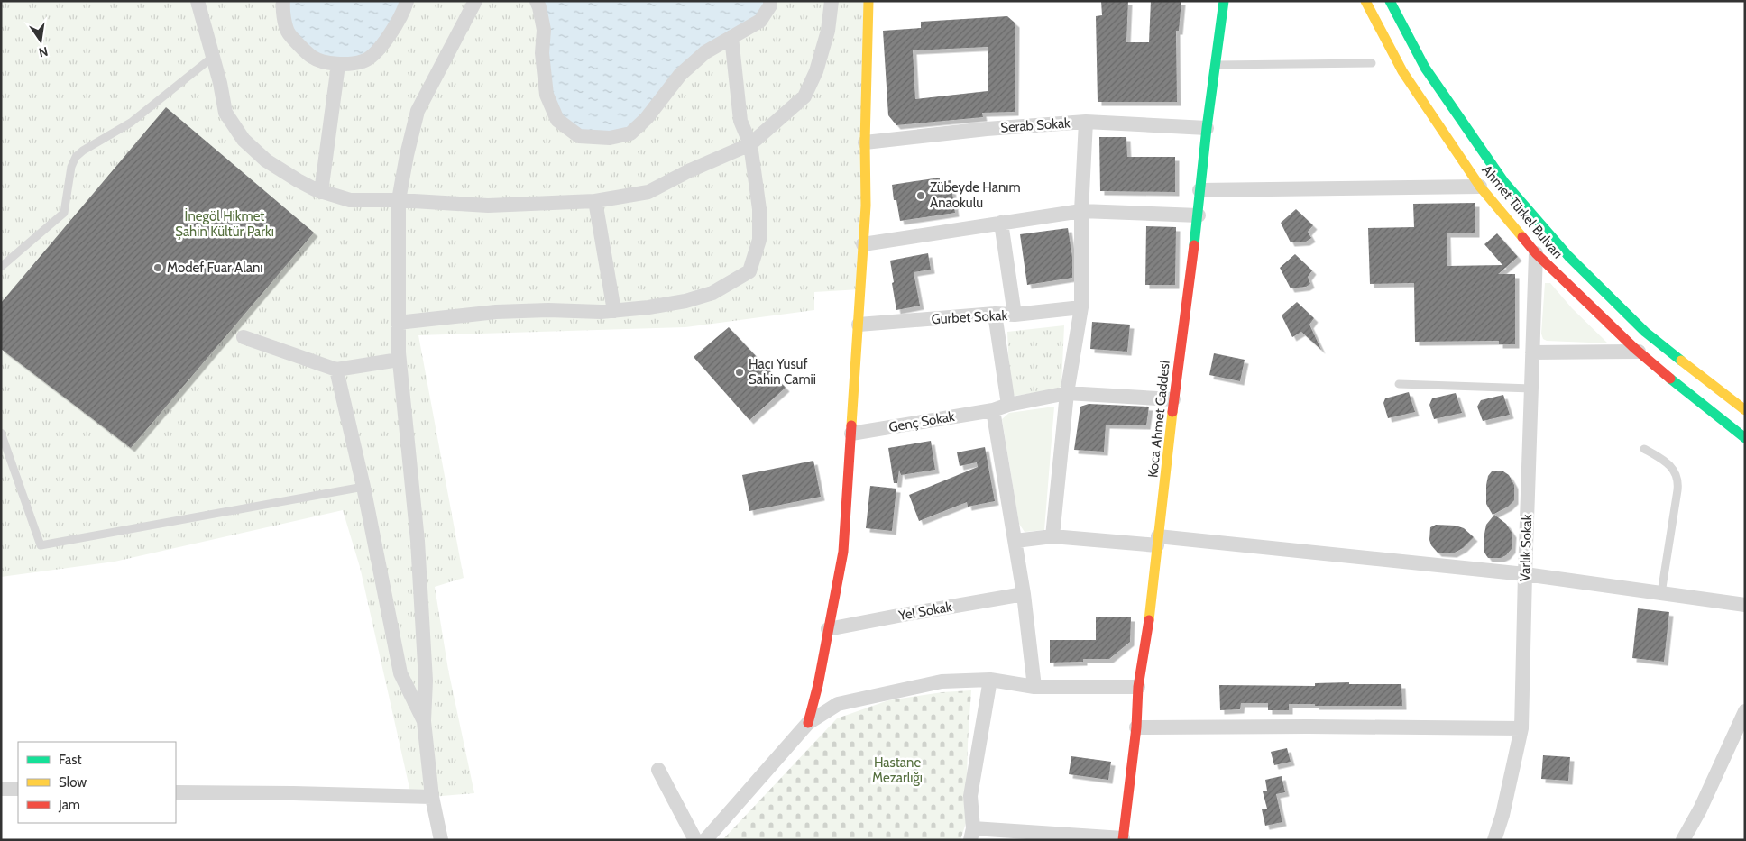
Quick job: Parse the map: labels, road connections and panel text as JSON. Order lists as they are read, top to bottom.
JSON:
{
  "streets": {
    "street": [
      "Serab Sokak",
      "Ahmet Türkel Bulvarı",
      "Gurbet Sokak",
      "Koca Ahmet Caddesi",
      "Genç Sokak",
      "Varlık Sokak",
      "Yel Sokak"
    ]
  },
  "crossings": [
    ["Serab Sokak", "Koca Ahmet Caddesi"],
    ["Ahmet Türkel Bulvarı", "Varlık Sokak"],
    ["Koca Ahmet Caddesi", "Genç Sokak"]
  ],
  "parks": ["İnegöl Hikmet Şahin Kültür Parkı", "Hastane Mezarlığı"],
  "places": ["Zübeyde Hanım Anaokulu", "Modef Fuar Alanı", "Hacı Yusuf Sahin Camii"],
  "legend": ["Fast", "Slow", "Jam"],
  "north": "bottom"
}
